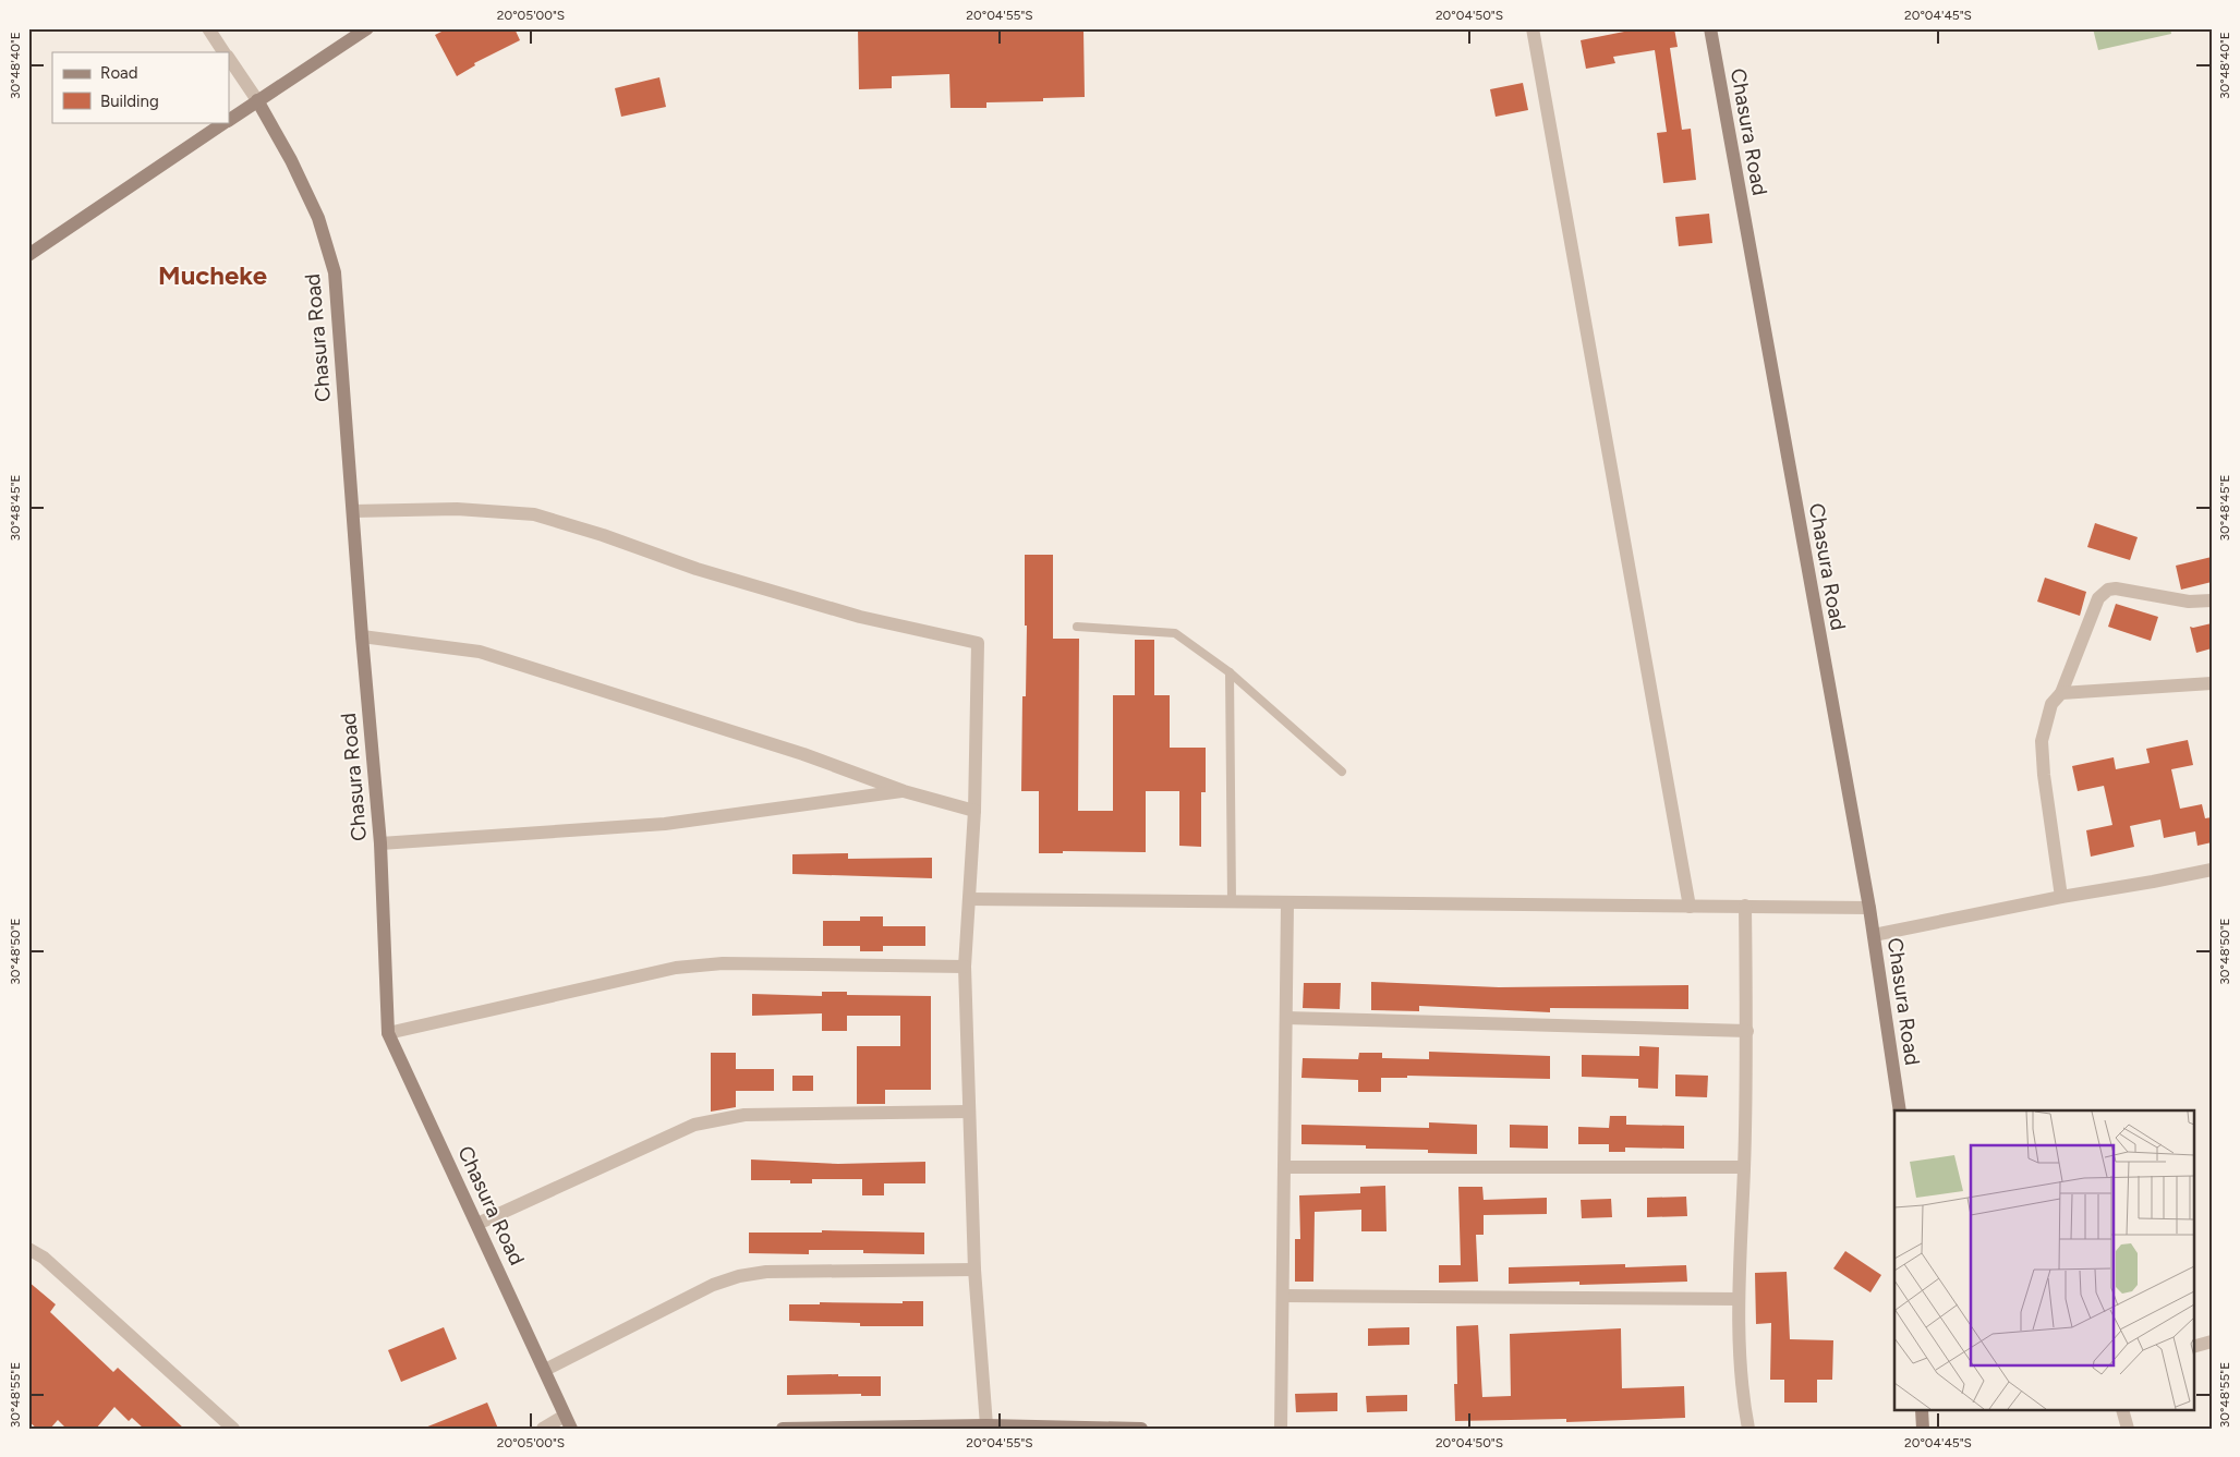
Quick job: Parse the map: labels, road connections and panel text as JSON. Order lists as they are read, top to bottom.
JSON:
{
  "streets": {
    "street": ["Chasura Road"]
  },
  "districts": ["Mucheke"],
  "legend": ["Road", "Building"],
  "coordinates": [
    "20°05'00\"S",
    "20°04'55\"S",
    "20°04'50\"S",
    "20°04'45\"S",
    "30°48'40\"E",
    "30°48'45\"E",
    "30°48'50\"E",
    "30°48'55\"E"
  ]
}
